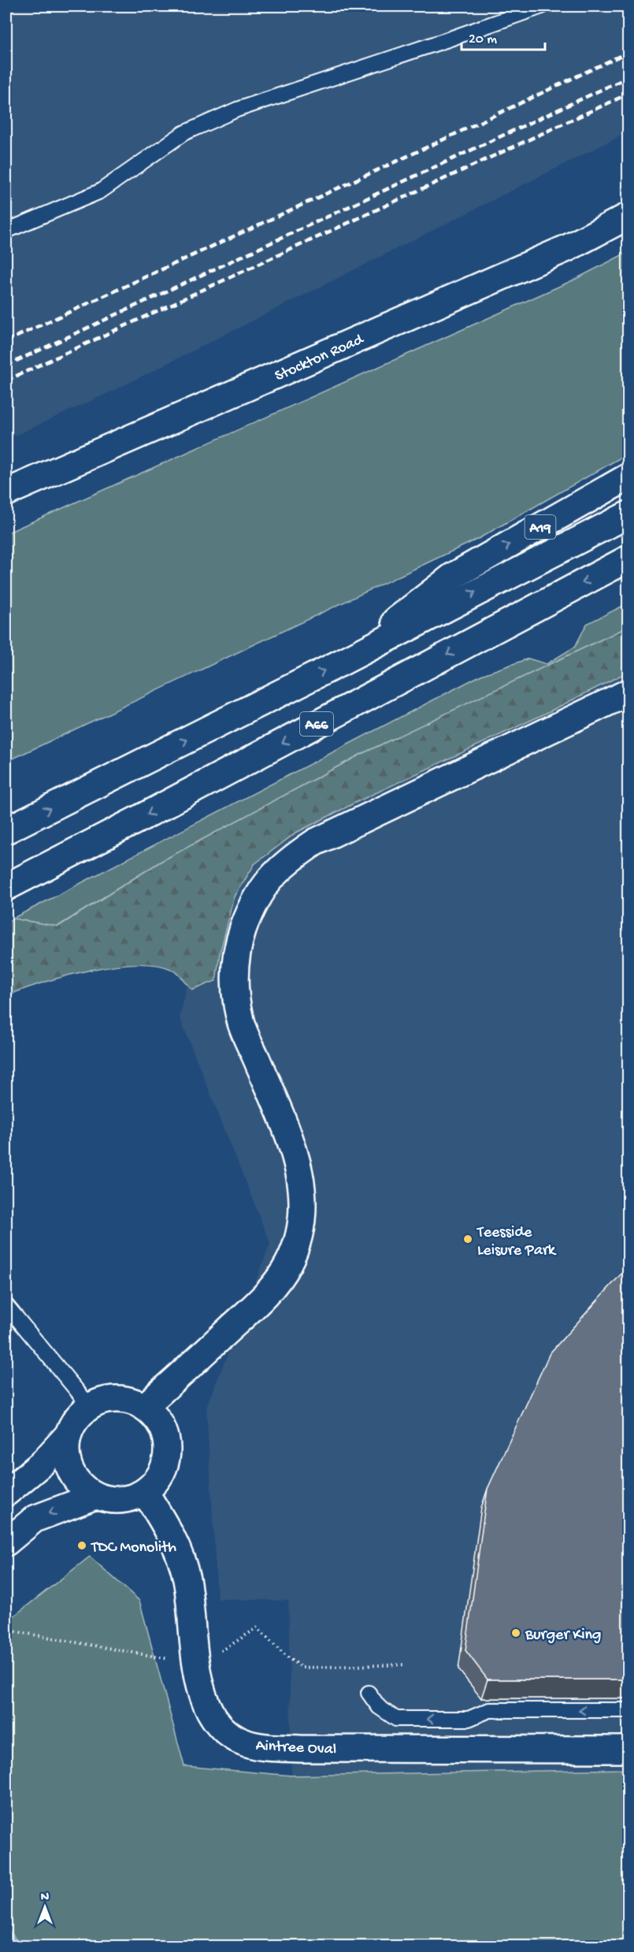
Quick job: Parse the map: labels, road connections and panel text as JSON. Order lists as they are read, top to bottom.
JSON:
{
  "streets": {
    "main road": [
      "Stockton Road",
      "A19",
      "A66",
      "Aintree Oval"
    ]
  },
  "places": ["Teesside Leisure Park", "TDC Monolith", "Burger King"],
  "scale_bar": "20 m",
  "north": "top"
}
